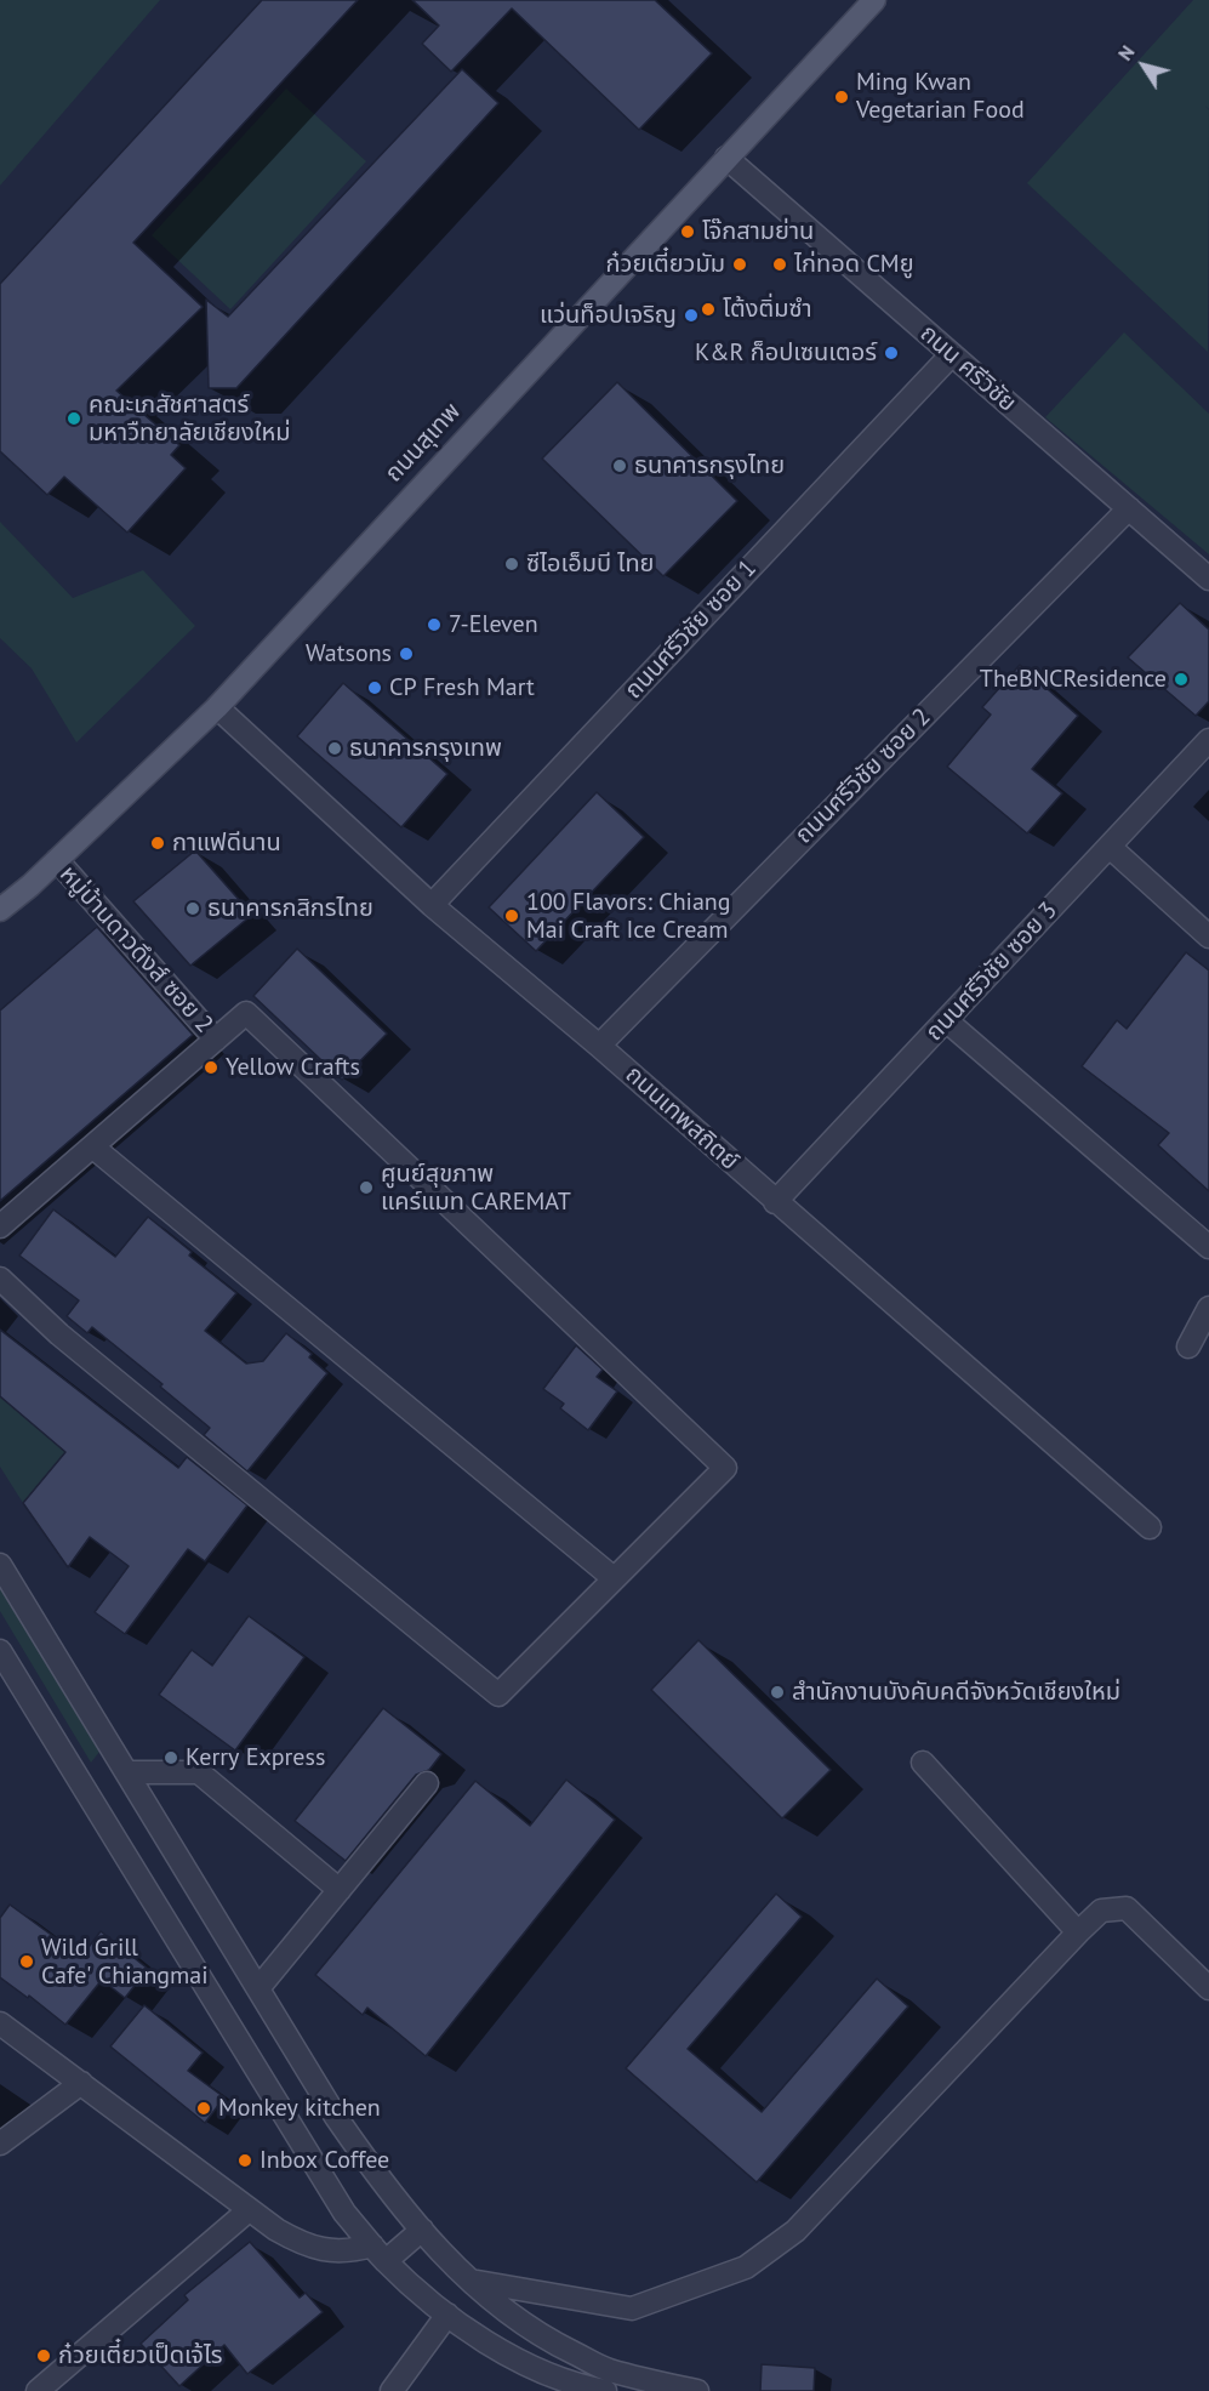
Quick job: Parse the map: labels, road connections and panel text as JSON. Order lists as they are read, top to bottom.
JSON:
{
  "streets": {
    "main road": ["ถนนสุเทพ"],
    "street": [
      "ถนน ศรีวิชัย",
      "ถนนศรีวิชัย ซอย 1",
      "ถนนศรีวิชัย ซอย 2",
      "หมู่บ้านดาวดึงส์ ซอย 2",
      "ถนนศรีวิชัย ซอย 3",
      "ถนนเทพสถิตย์"
    ]
  },
  "crossings": [
    ["ถนน ศรีวิชัย", "ถนนสุเทพ"],
    ["ถนน ศรีวิชัย", "ถนนศรีวิชัย ซอย 1"],
    ["ถนน ศรีวิชัย", "ถนนศรีวิชัย ซอย 2"],
    ["ถนนสุเทพ", "หมู่บ้านดาวดึงส์ ซอย 2"],
    ["ถนนสุเทพ", "ถนนเทพสถิตย์"],
    ["ถนนศรีวิชัย ซอย 1", "ถนนเทพสถิตย์"],
    ["ถนนศรีวิชัย ซอย 2", "ถนนเทพสถิตย์"],
    ["ถนนศรีวิชัย ซอย 3", "ถนนเทพสถิตย์"]
  ],
  "places": [
    "Ming Kwan Vegetarian Food",
    "โจ๊กสามย่าน",
    "ก๋วยเตี๋ยวมัม",
    "ไก่ทอด CMยู",
    "โต้งติ่มซำ",
    "แว่นท็อปเจริญ",
    "K&R ก็อปเซนเตอร์",
    "คณะเภสัชศาสตร์ มหาวืทยาลัยเชียงใหม่",
    "ธนาคารกรุงไทย",
    "ซีไอเอ็มบี ไทย",
    "7-Eleven",
    "Watsons",
    "TheBNCResidence",
    "CP Fresh Mart",
    "ธนาคารกรุงเทพ",
    "กาแฟดีนาน",
    "ธนาคารกสิกรไทย",
    "100 Flavors: Chiang Mai Craft Ice Cream",
    "Yellow Crafts",
    "ศูนย์สุขภาพ แคร์แมท CAREMAT",
    "สำนักงานบังคับคดีจังหวัดเชียงใหม่",
    "Kerry Express",
    "Wild Grill Cafe' Chiangmai",
    "Monkey kitchen",
    "Inbox Coffee",
    "ก๋วยเตี๋ยวเป็ดเจ้ไร"
  ],
  "north": "top left"
}
